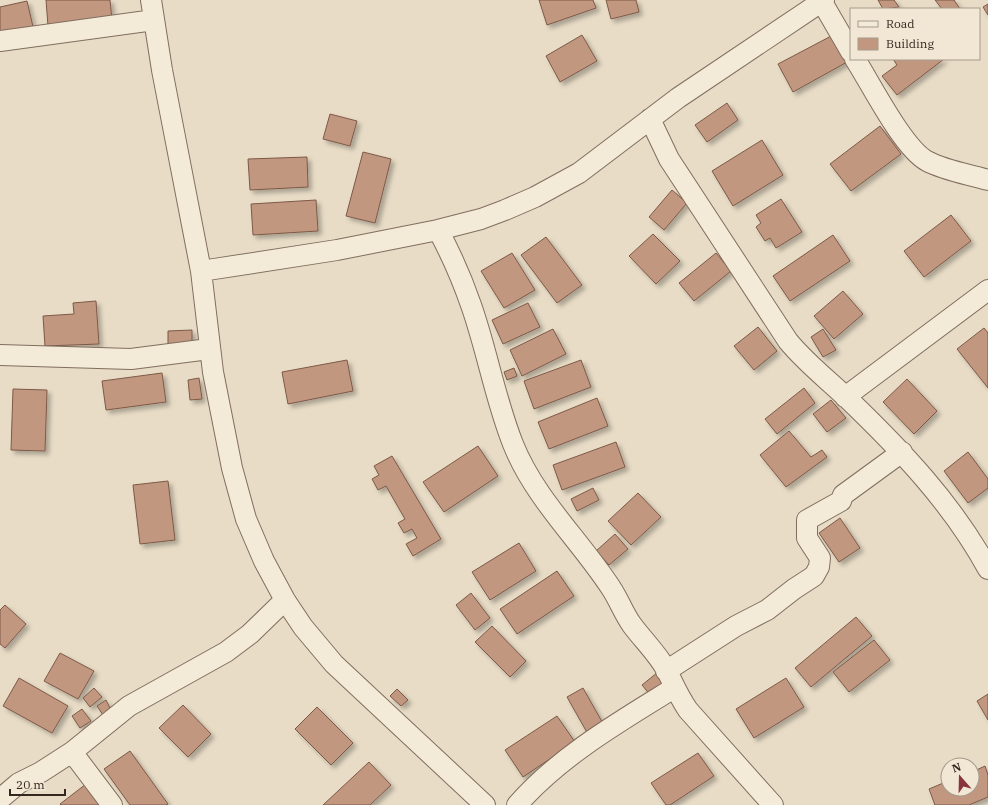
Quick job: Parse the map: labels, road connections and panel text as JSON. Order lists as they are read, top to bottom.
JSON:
{
  "legend": ["Road", "Building"],
  "scale_bar": "20 m",
  "north": "top"
}
